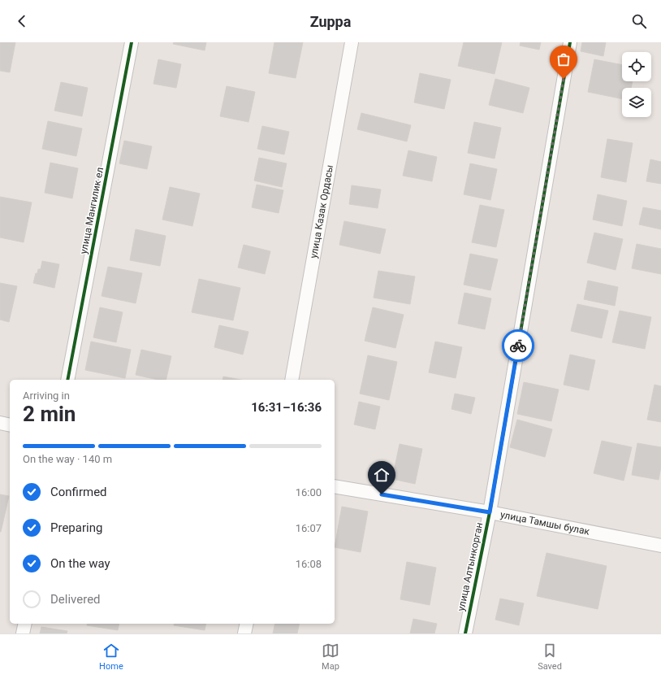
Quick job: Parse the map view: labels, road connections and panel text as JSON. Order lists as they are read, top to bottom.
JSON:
{
  "streets": {
    "street": [
      "улица Мангилик ел",
      "улица Казак Ордасы",
      "улица Тамшы булак",
      "улица Алтынкорган"
    ]
  },
  "crossings": [
    ["улица Тамшы булак", "улица Алтынкорган"]
  ],
  "page": {
    "header": "Zuppa",
    "heading": ["2 min", "Arriving in", "16:31–16:36"],
    "bar": "On the way · 140 m",
    "list": [
      ["Confirmed", "16:00"],
      ["Preparing", "16:07"],
      ["On the way", "16:08"],
      "Delivered"
    ],
    "tabs": ["Home", "Map", "Saved"]
  }
}
